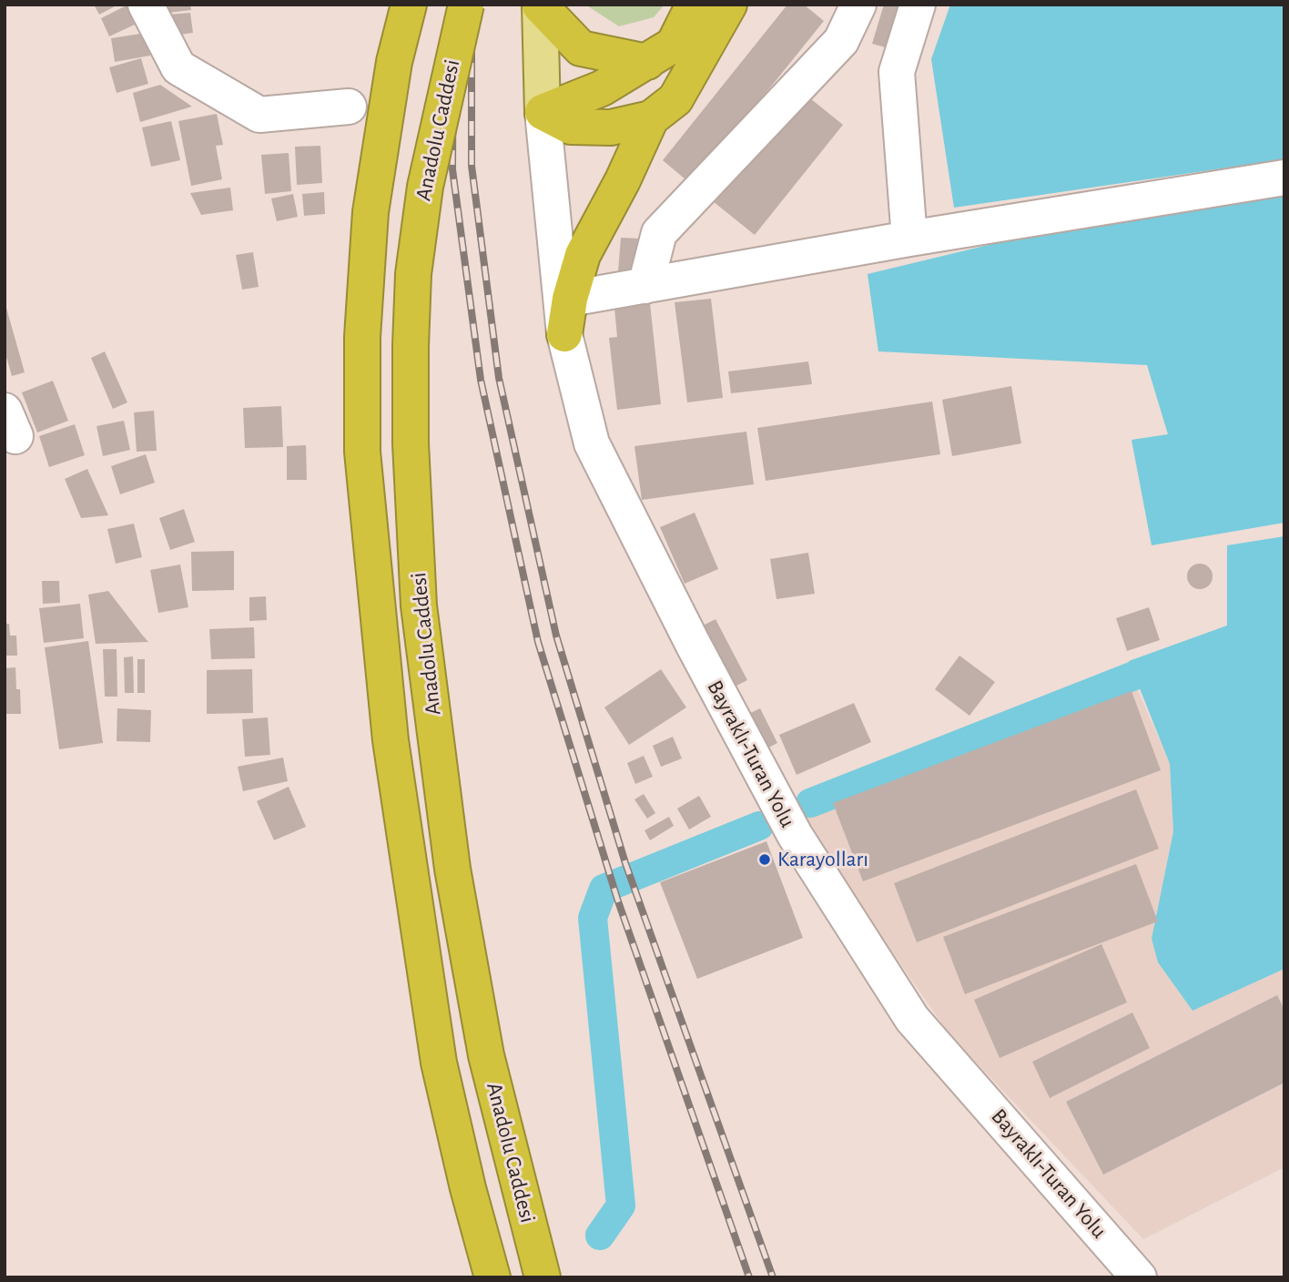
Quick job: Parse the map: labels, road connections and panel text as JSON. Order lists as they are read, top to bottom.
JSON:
{
  "streets": {
    "highway": ["Anadolu Caddesi"],
    "street": ["Bayraklı-Turan Yolu"]
  },
  "places": ["Karayolları"]
}
